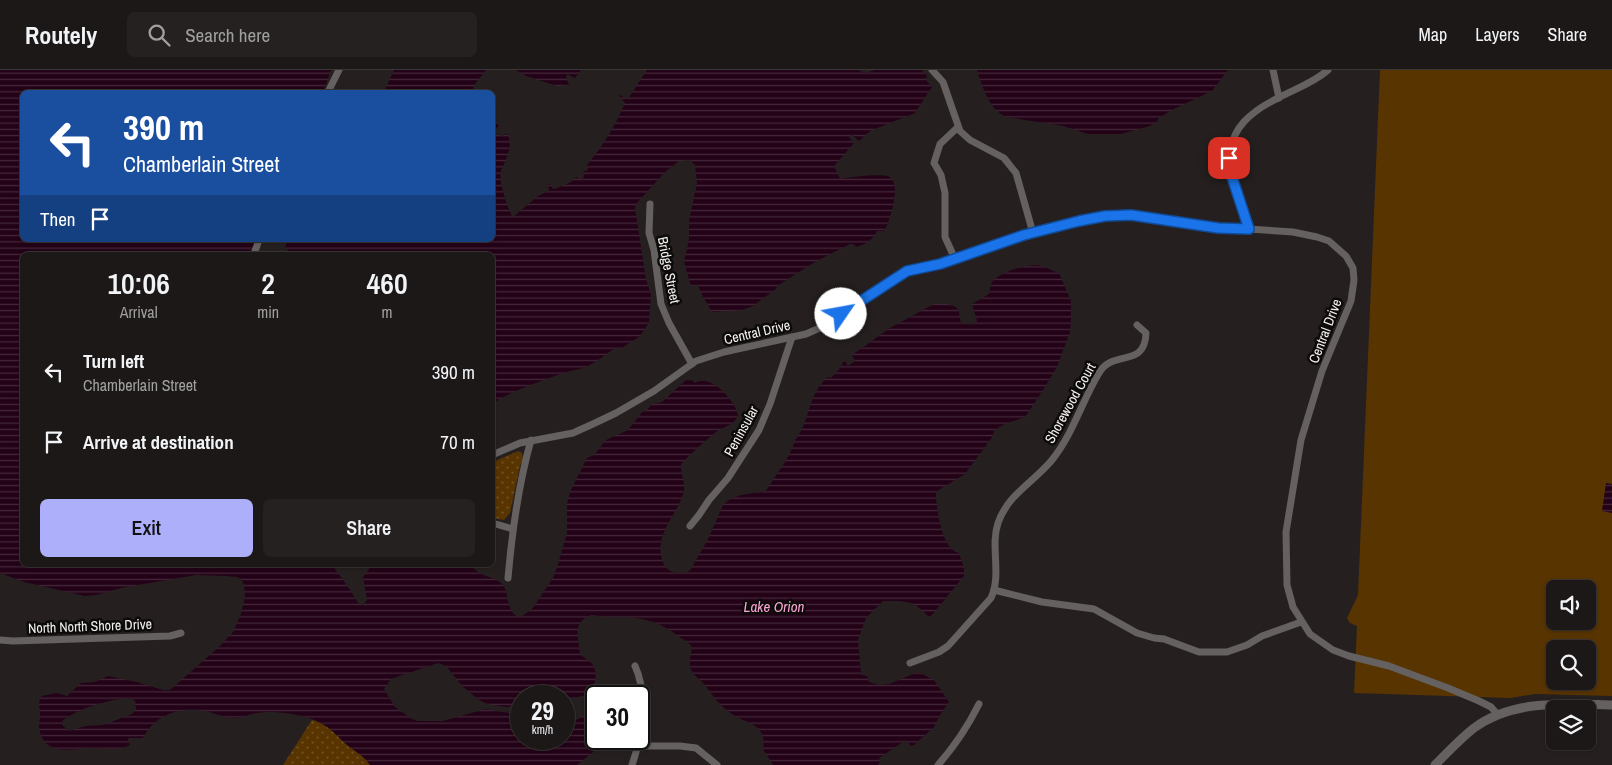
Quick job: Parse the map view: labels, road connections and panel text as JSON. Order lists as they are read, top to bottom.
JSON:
{
  "streets": {
    "street": [
      "Bridge Street",
      "Central Drive",
      "Shorewood Court",
      "Peninsular",
      "North North Shore Drive"
    ]
  },
  "crossings": [
    ["Bridge Street", "Central Drive"],
    ["Central Drive", "Peninsular"]
  ],
  "water": ["Lake Orion"],
  "page": {
    "header": "Routely",
    "search": "Search here",
    "nav": ["Map", "Layers", "Share"],
    "turn": ["390 m", "Chamberlain Street"],
    "then": "Then",
    "eta": [
      "10:06",
      "Arrival",
      "2",
      "min",
      "460",
      "m"
    ],
    "list": [
      {
        "name": "Turn left",
        "note": "Chamberlain Street",
        "value": "390 m"
      },
      {
        "name": "Arrive at destination",
        "value": "70 m"
      }
    ],
    "buttons": ["Exit", "Share"],
    "speed": "29 km/h",
    "limit": "30"
  }
}
